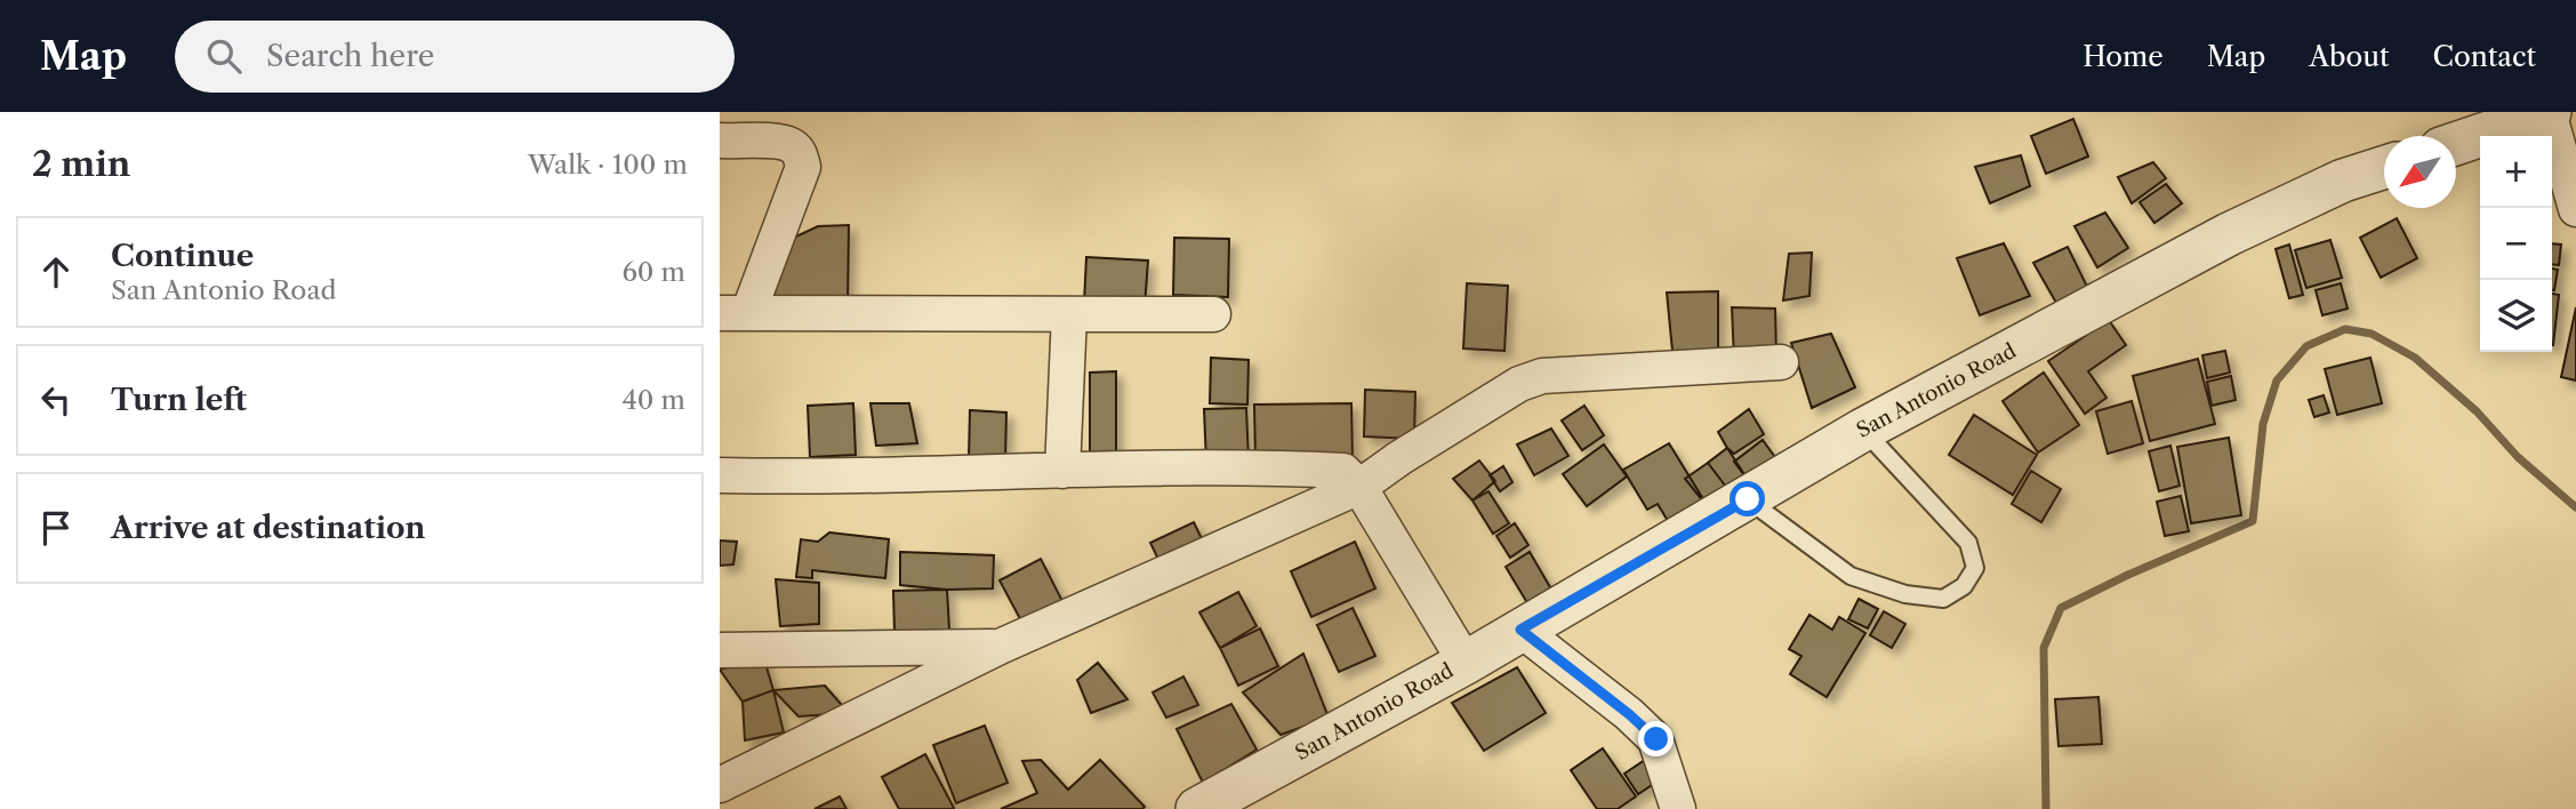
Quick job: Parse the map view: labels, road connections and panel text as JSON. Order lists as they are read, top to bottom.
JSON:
{
  "streets": {
    "street": ["San Antonio Road"]
  },
  "north": "bottom left",
  "page": {
    "header": "Map",
    "search": "Search here",
    "nav": [
      "Home",
      "Map",
      "About",
      "Contact"
    ],
    "heading": ["2 min", "Walk · 100 m"],
    "map_buttons": ["+", "−"],
    "list": [
      ["Continue", "San Antonio Road", "60 m"],
      ["Turn left", "40 m"],
      "Arrive at destination"
    ]
  }
}
